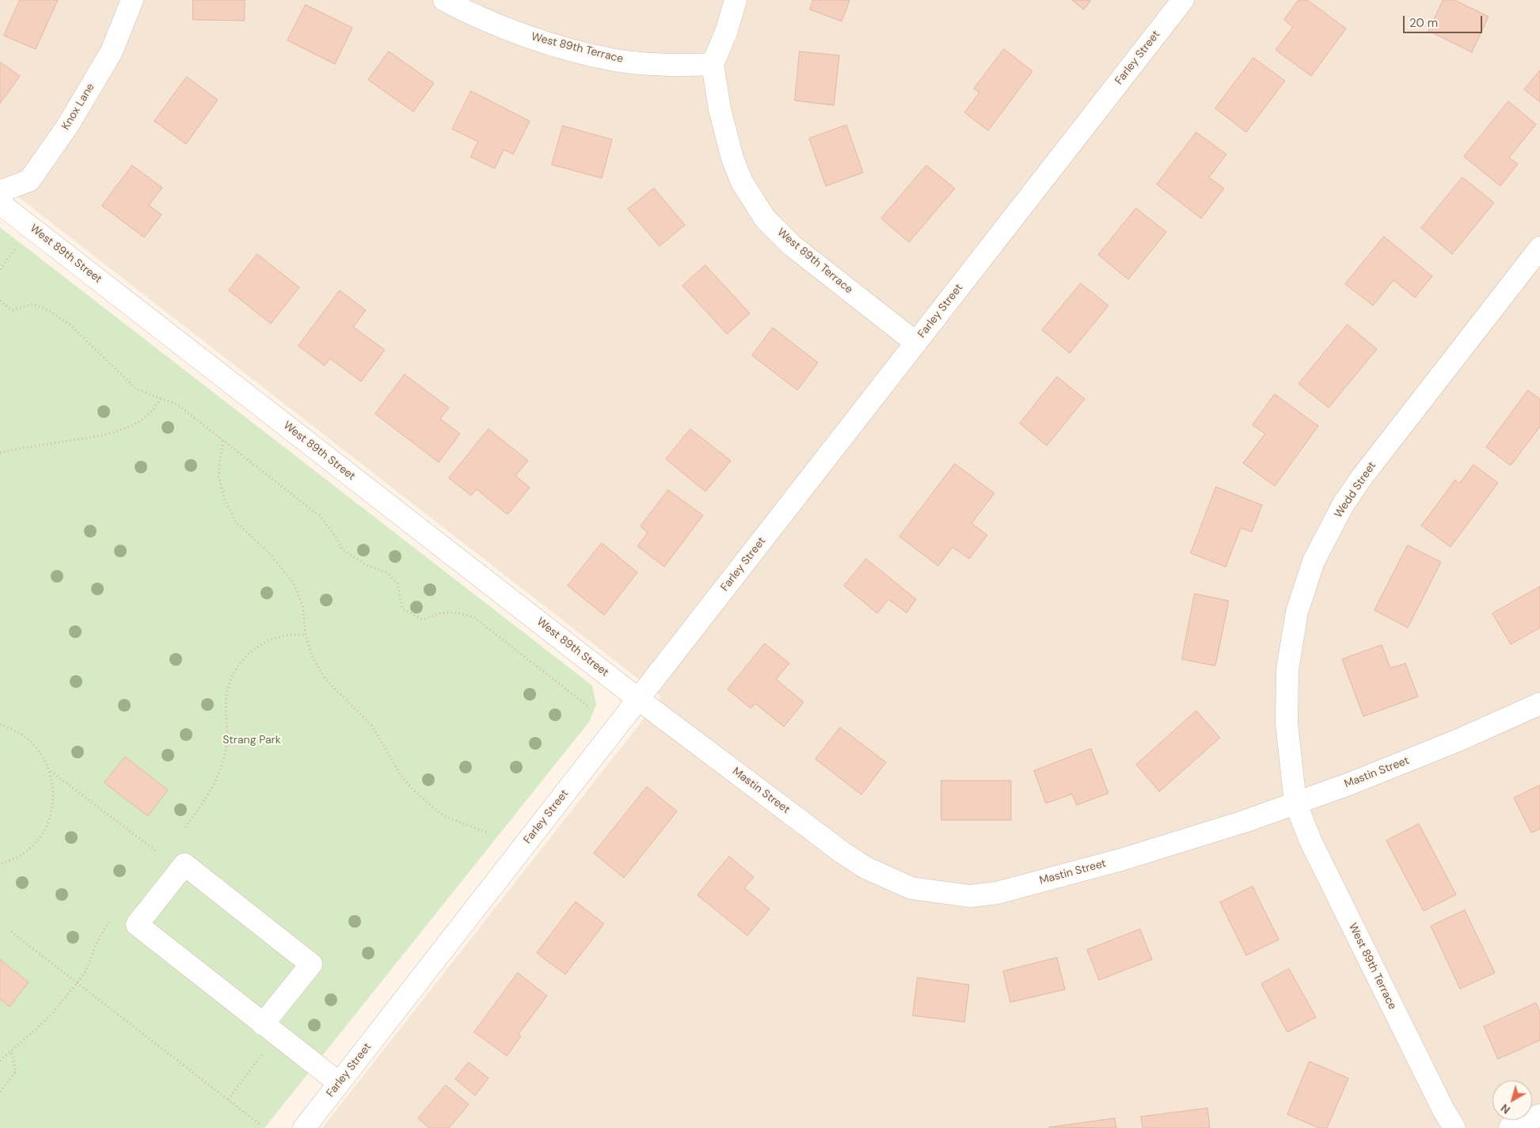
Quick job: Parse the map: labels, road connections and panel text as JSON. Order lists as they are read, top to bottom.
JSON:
{
  "streets": {
    "street": [
      "West 89th Terrace",
      "Farley Street",
      "Knox Lane",
      "West 89th Street",
      "Wedd Street",
      "Mastin Street"
    ]
  },
  "crossings": [
    ["West 89th Terrace", "Farley Street"],
    ["West 89th Terrace", "Wedd Street"],
    ["West 89th Terrace", "Mastin Street"],
    ["Farley Street", "West 89th Street"],
    ["Farley Street", "Mastin Street"],
    ["West 89th Street", "Mastin Street"],
    ["Wedd Street", "Mastin Street"]
  ],
  "parks": ["Strang Park"],
  "scale_bar": "20 m",
  "north": "bottom left"
}
